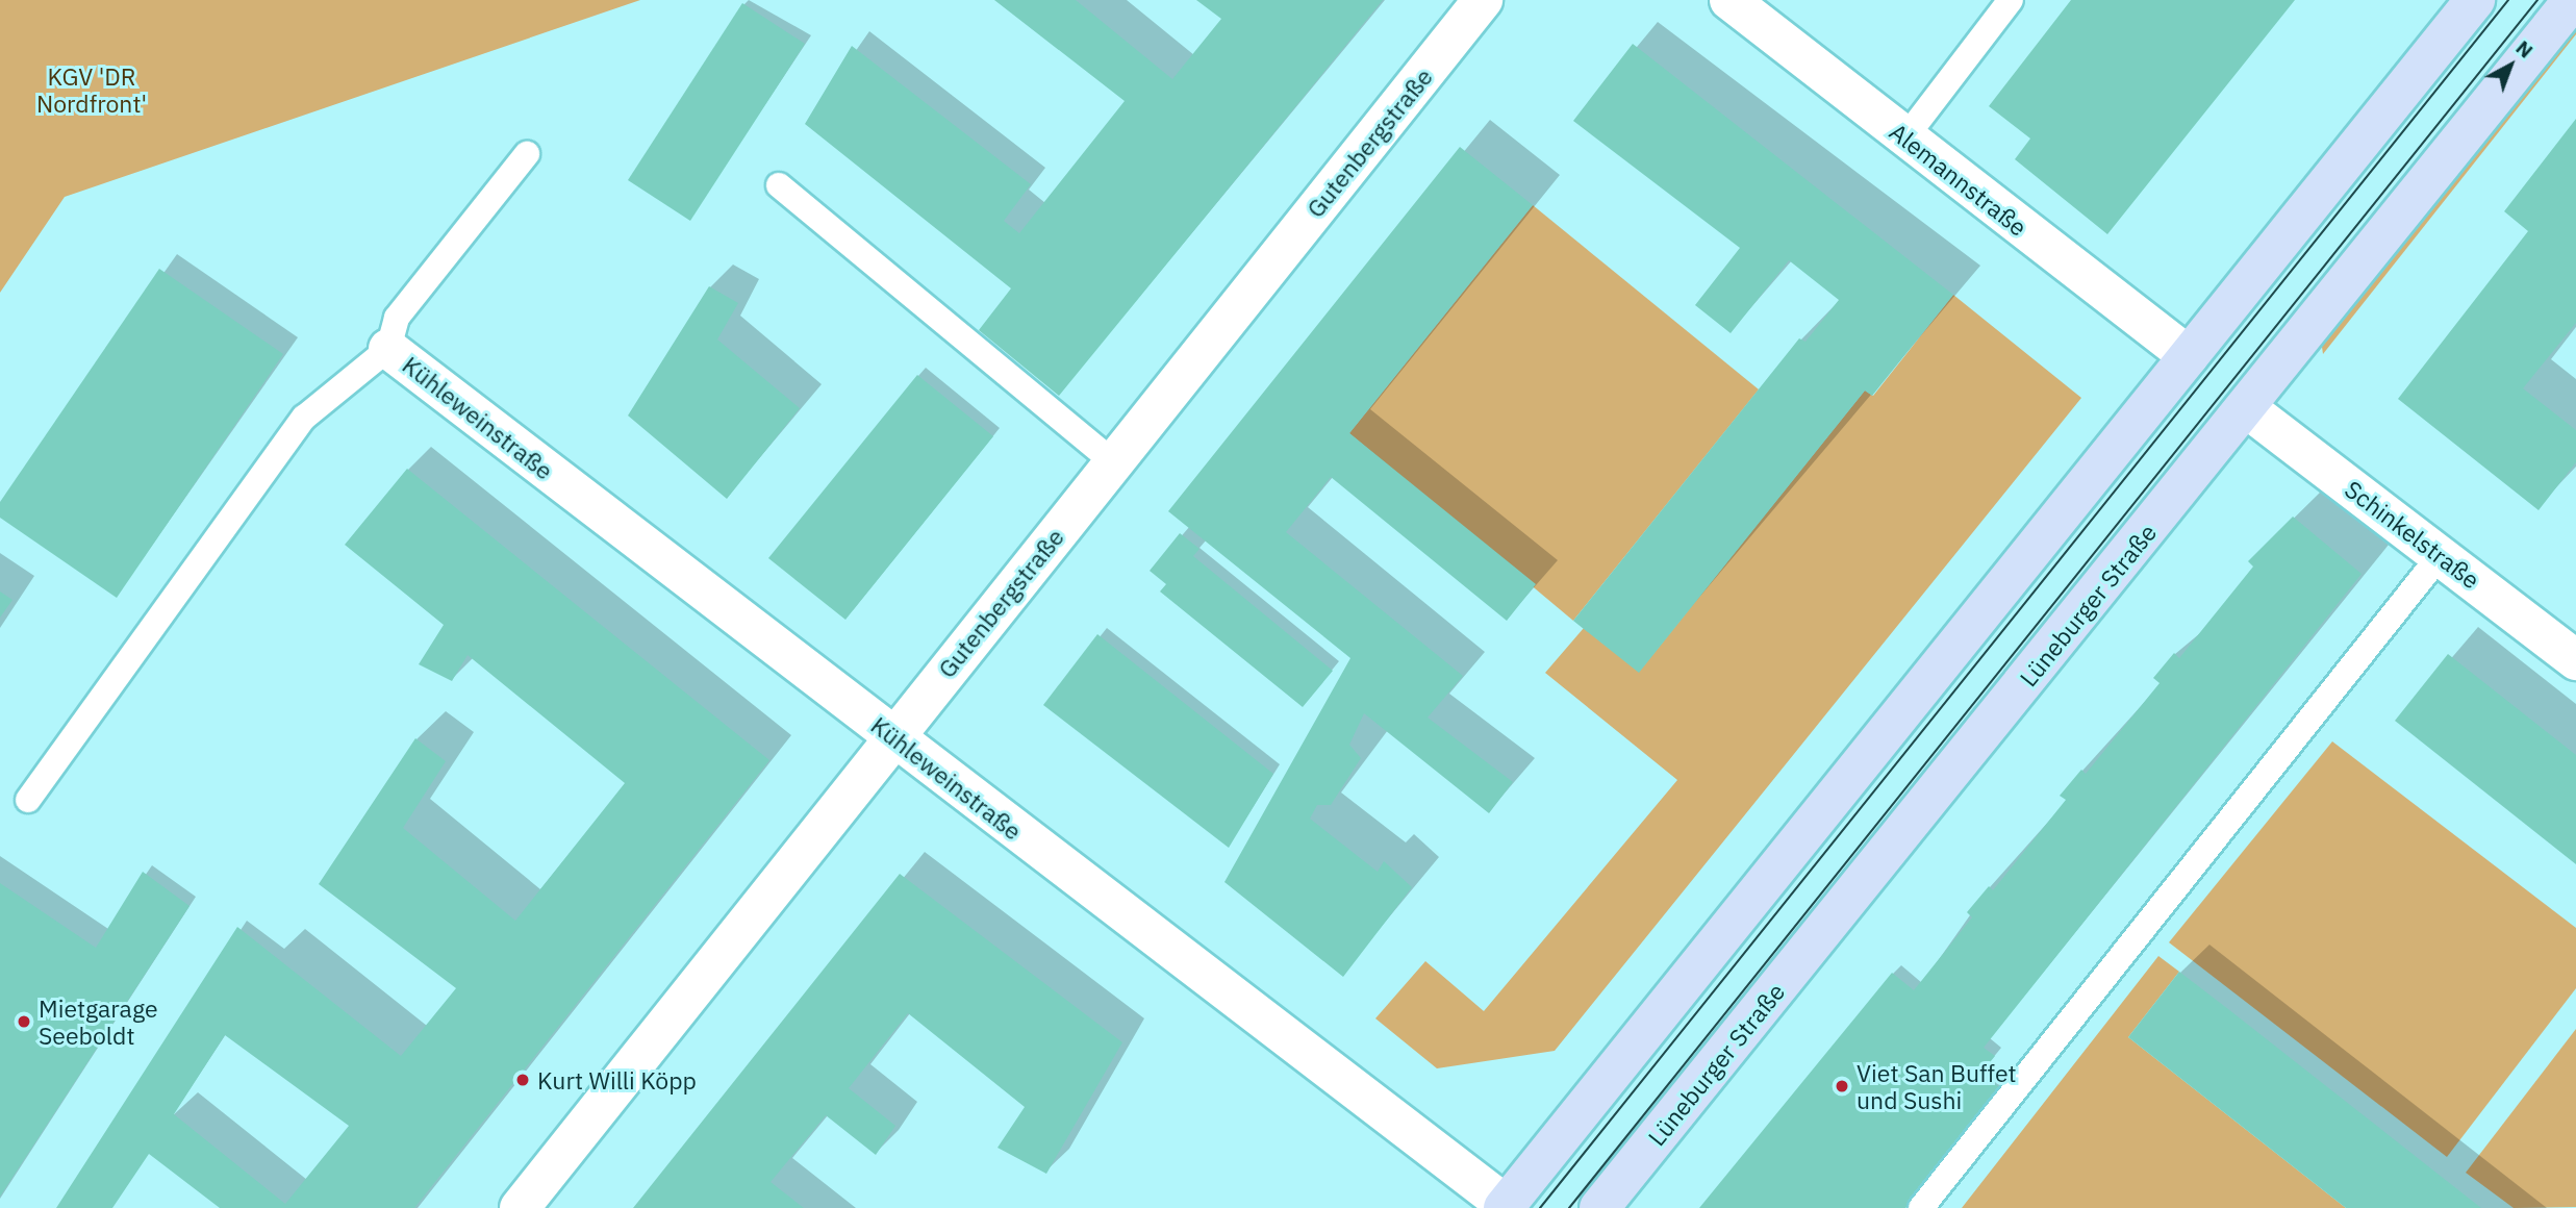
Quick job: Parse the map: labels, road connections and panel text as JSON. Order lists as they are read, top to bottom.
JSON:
{
  "streets": {
    "main road": ["Lüneburger Straße"],
    "street": [
      "Gutenbergstraße",
      "Alemannstraße",
      "Kühleweinstraße",
      "Schinkelstraße"
    ]
  },
  "crossings": [
    ["Gutenbergstraße", "Kühleweinstraße"],
    ["Schinkelstraße", "Lüneburger Straße"]
  ],
  "parks": ["KGV 'DR Nordfront'"],
  "places": ["Mietgarage Seeboldt", "Kurt Willi Köpp", "Viet San Buffet und Sushi"],
  "north": "top right"
}
